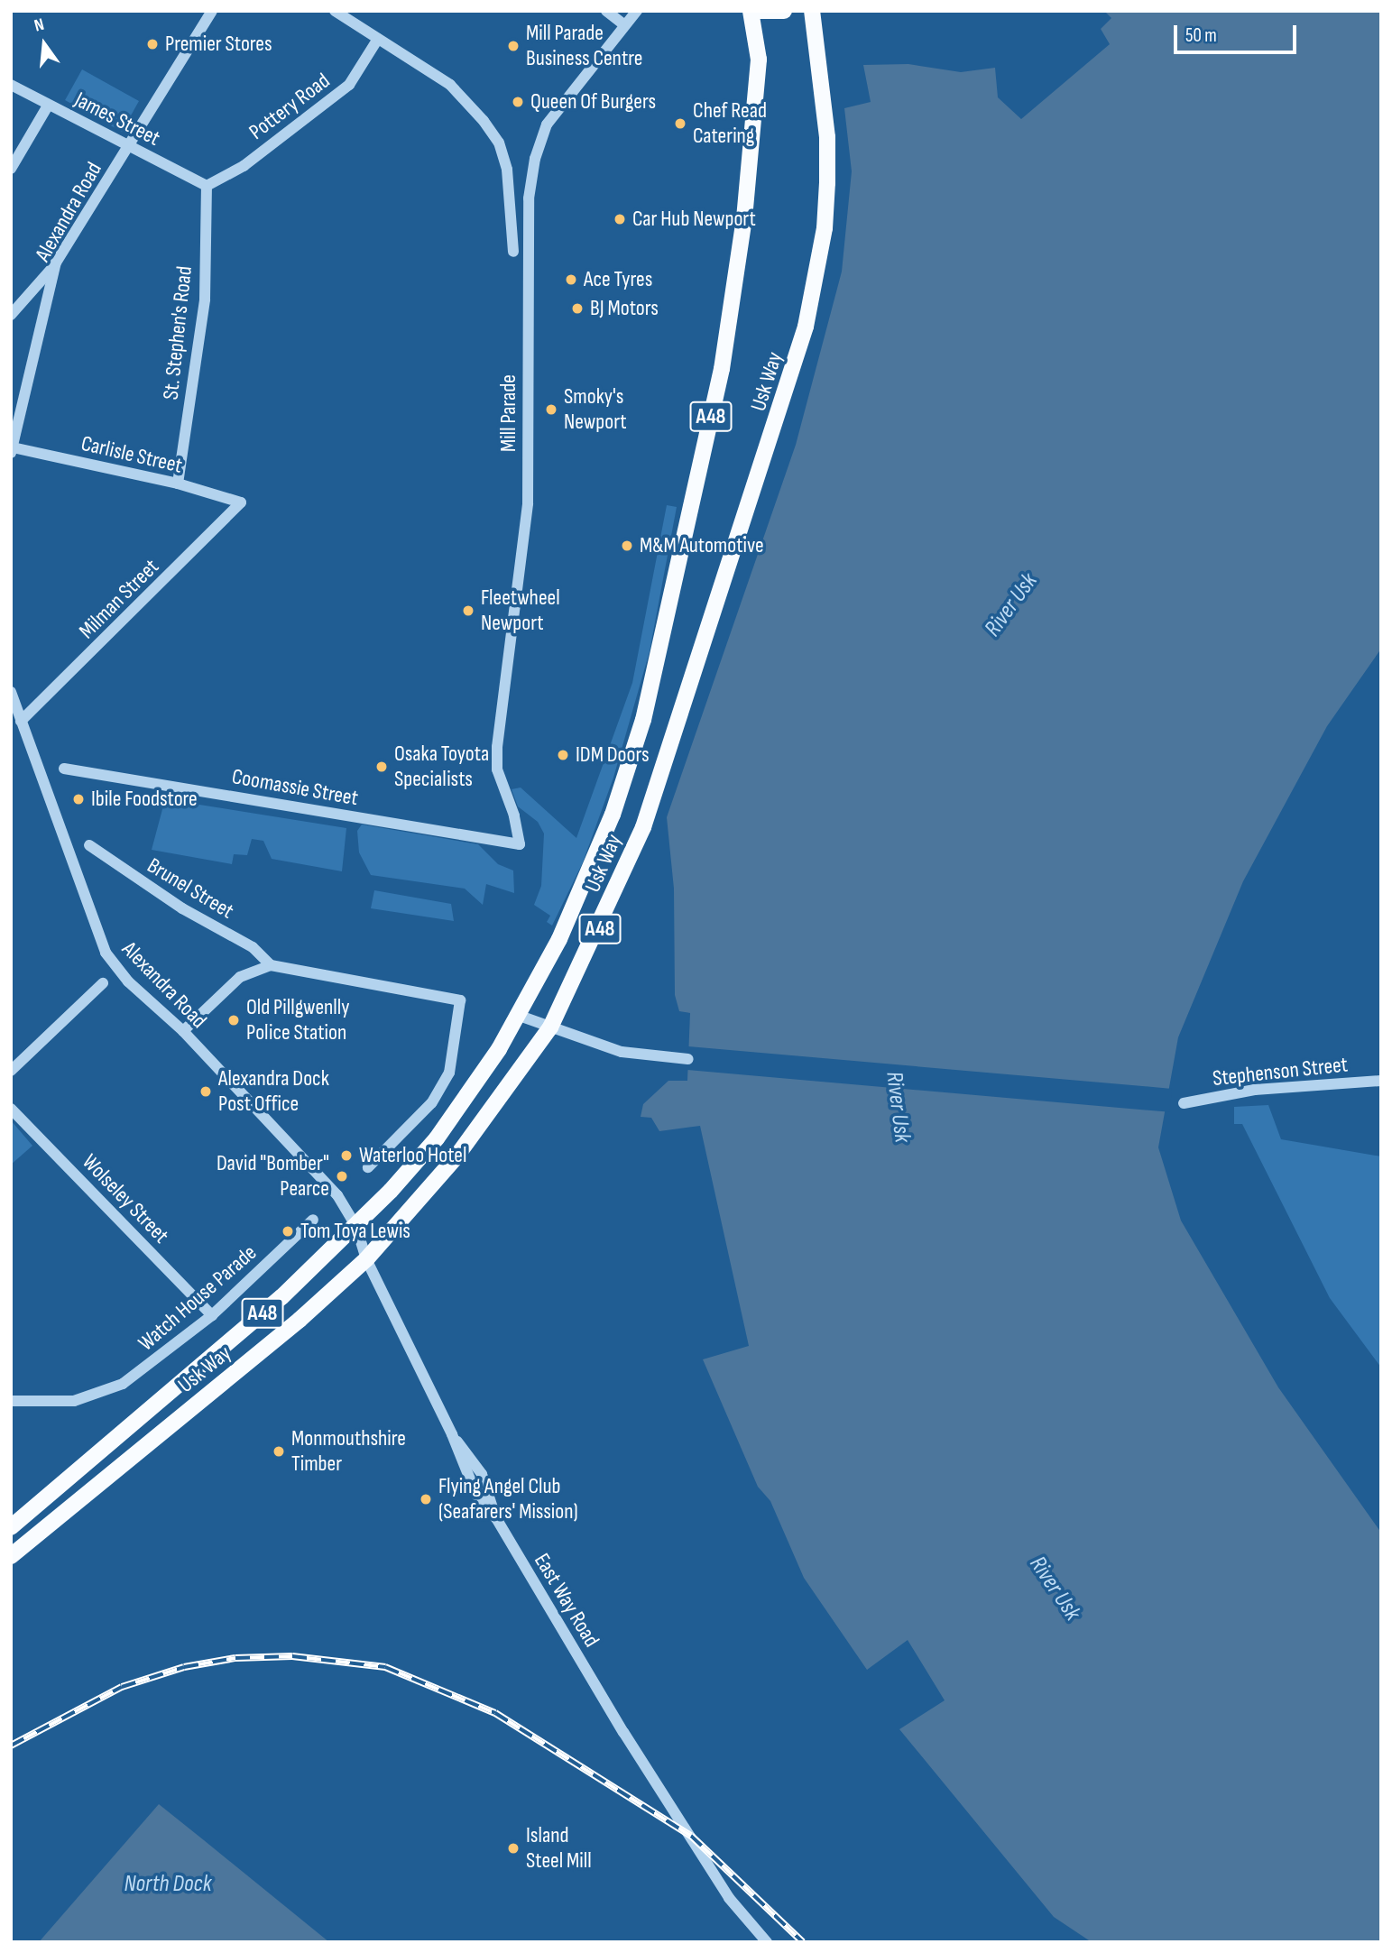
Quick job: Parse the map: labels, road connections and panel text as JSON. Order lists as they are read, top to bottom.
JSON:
{
  "streets": {
    "main road": ["Usk Way", "A48"],
    "street": [
      "Pottery Road",
      "James Street",
      "Alexandra Road",
      "St. Stephen's Road",
      "Mill Parade",
      "Carlisle Street",
      "Milman Street",
      "Coomassie Street",
      "Brunel Street",
      "Stephenson Street",
      "Wolseley Street",
      "Watch House Parade",
      "East Way Road"
    ]
  },
  "crossings": [
    ["Pottery Road", "James Street"],
    ["Pottery Road", "St. Stephen's Road"],
    ["James Street", "Alexandra Road"],
    ["James Street", "St. Stephen's Road"],
    ["Alexandra Road", "Usk Way"],
    ["Alexandra Road", "Carlisle Street"],
    ["Alexandra Road", "Milman Street"],
    ["Alexandra Road", "East Way Road"],
    ["St. Stephen's Road", "Carlisle Street"],
    ["Usk Way", "A48"],
    ["Usk Way", "East Way Road"],
    ["Mill Parade", "Coomassie Street"],
    ["Carlisle Street", "Milman Street"],
    ["Wolseley Street", "Watch House Parade"]
  ],
  "water": ["River Usk", "North Dock"],
  "places": [
    "Premier Stores",
    "Mill Parade Business Centre",
    "Queen Of Burgers",
    "Chef Read Catering",
    "Car Hub Newport",
    "Ace Tyres",
    "BJ Motors",
    "Smoky's Newport",
    "M&M Automotive",
    "Fleetwheel Newport",
    "IDM Doors",
    "Osaka Toyota Specialists",
    "Ibile Foodstore",
    "Old Pillgwenlly Police Station",
    "Alexandra Dock Post Office",
    "Waterloo Hotel",
    "David \"Bomber\" Pearce",
    "Tom Toya Lewis",
    "Monmouthshire Timber",
    "Flying Angel Club (Seafarers' Mission)",
    "Island Steel Mill"
  ],
  "scale_bar": "50 m",
  "north": "top"
}
